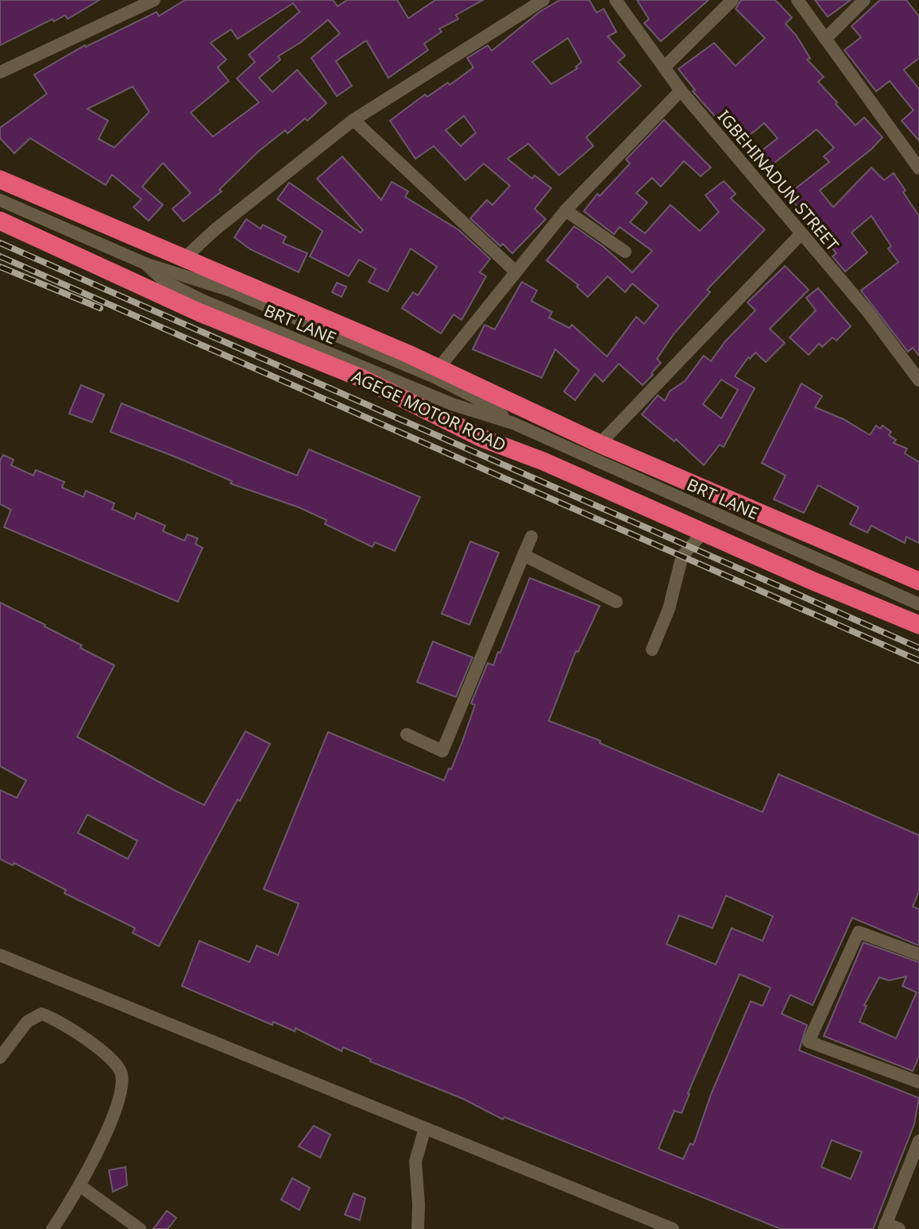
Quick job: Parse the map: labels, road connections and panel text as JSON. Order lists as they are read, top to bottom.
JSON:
{
  "streets": {
    "highway": ["AGEGE MOTOR ROAD"],
    "street": ["IGBEHINADUN STREET", "BRT LANE"]
  }
}
